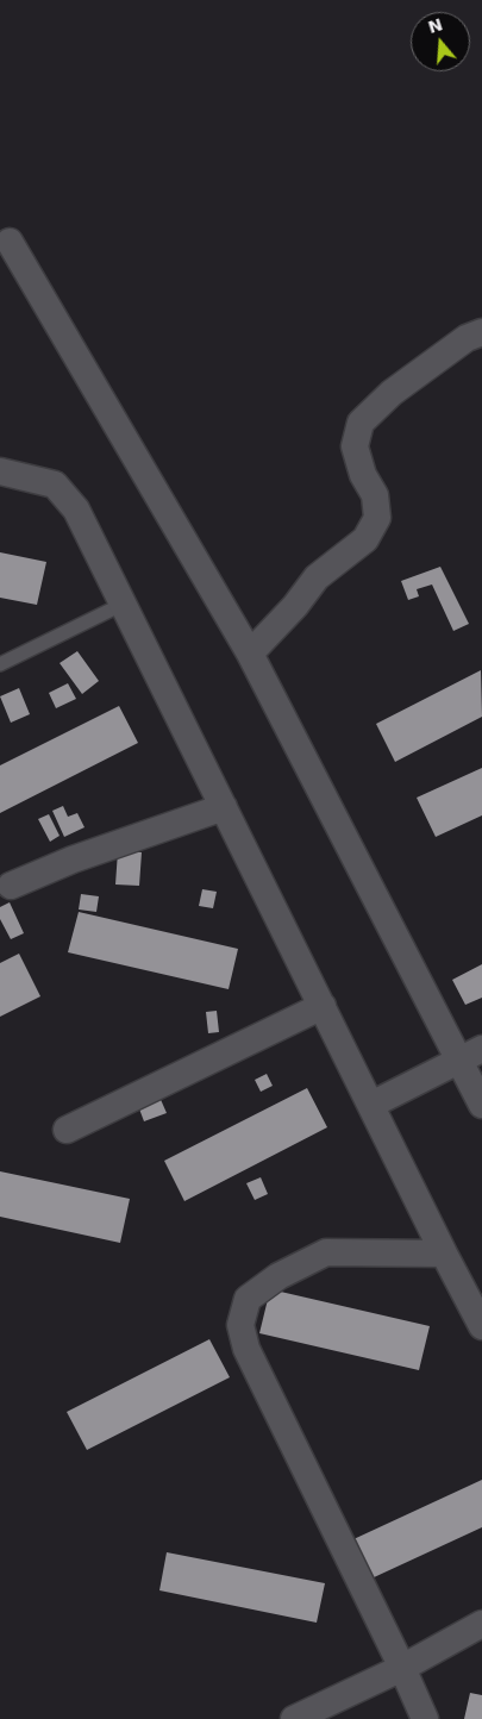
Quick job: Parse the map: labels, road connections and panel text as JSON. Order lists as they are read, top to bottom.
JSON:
{
  "north": "top"
}
